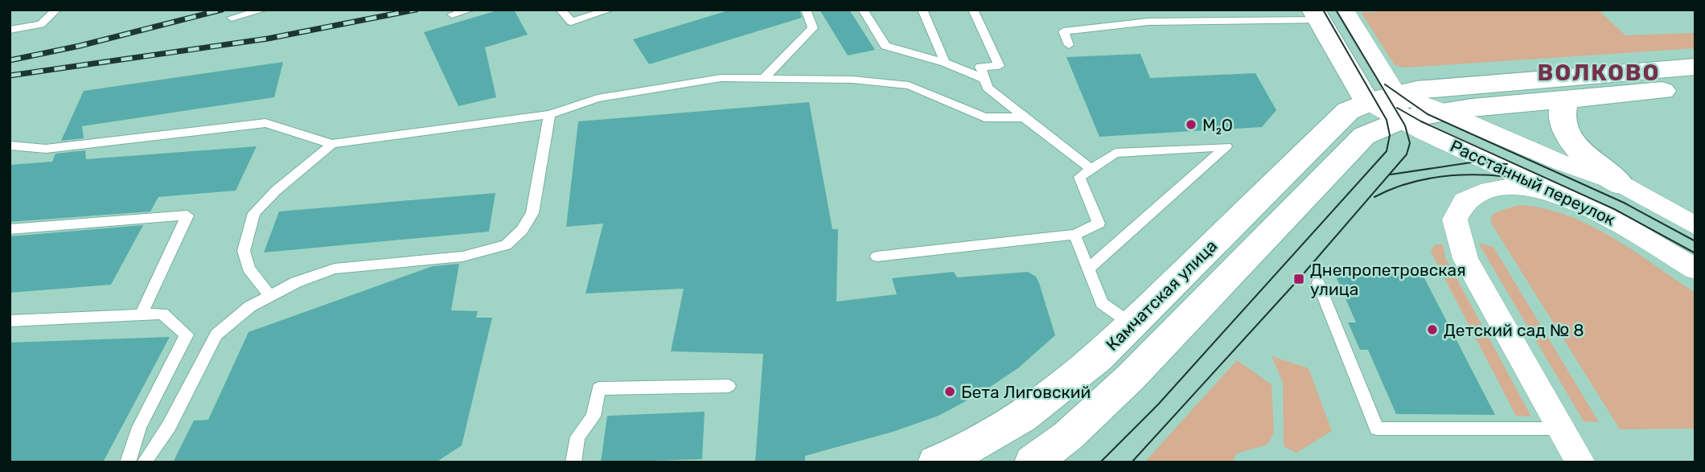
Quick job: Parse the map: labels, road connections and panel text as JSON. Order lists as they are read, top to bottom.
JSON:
{
  "streets": {
    "main road": ["Камчатская улица"],
    "street": ["Расстанный переулок"]
  },
  "crossings": [
    ["Расстанный переулок", "Камчатская улица"]
  ],
  "districts": ["ВОЛКОВО"],
  "places": {
    "other": ["М₂O", "Детский сад № 8", "Бета Лиговский"],
    "transit": ["Днепропетровская улица"]
  }
}
